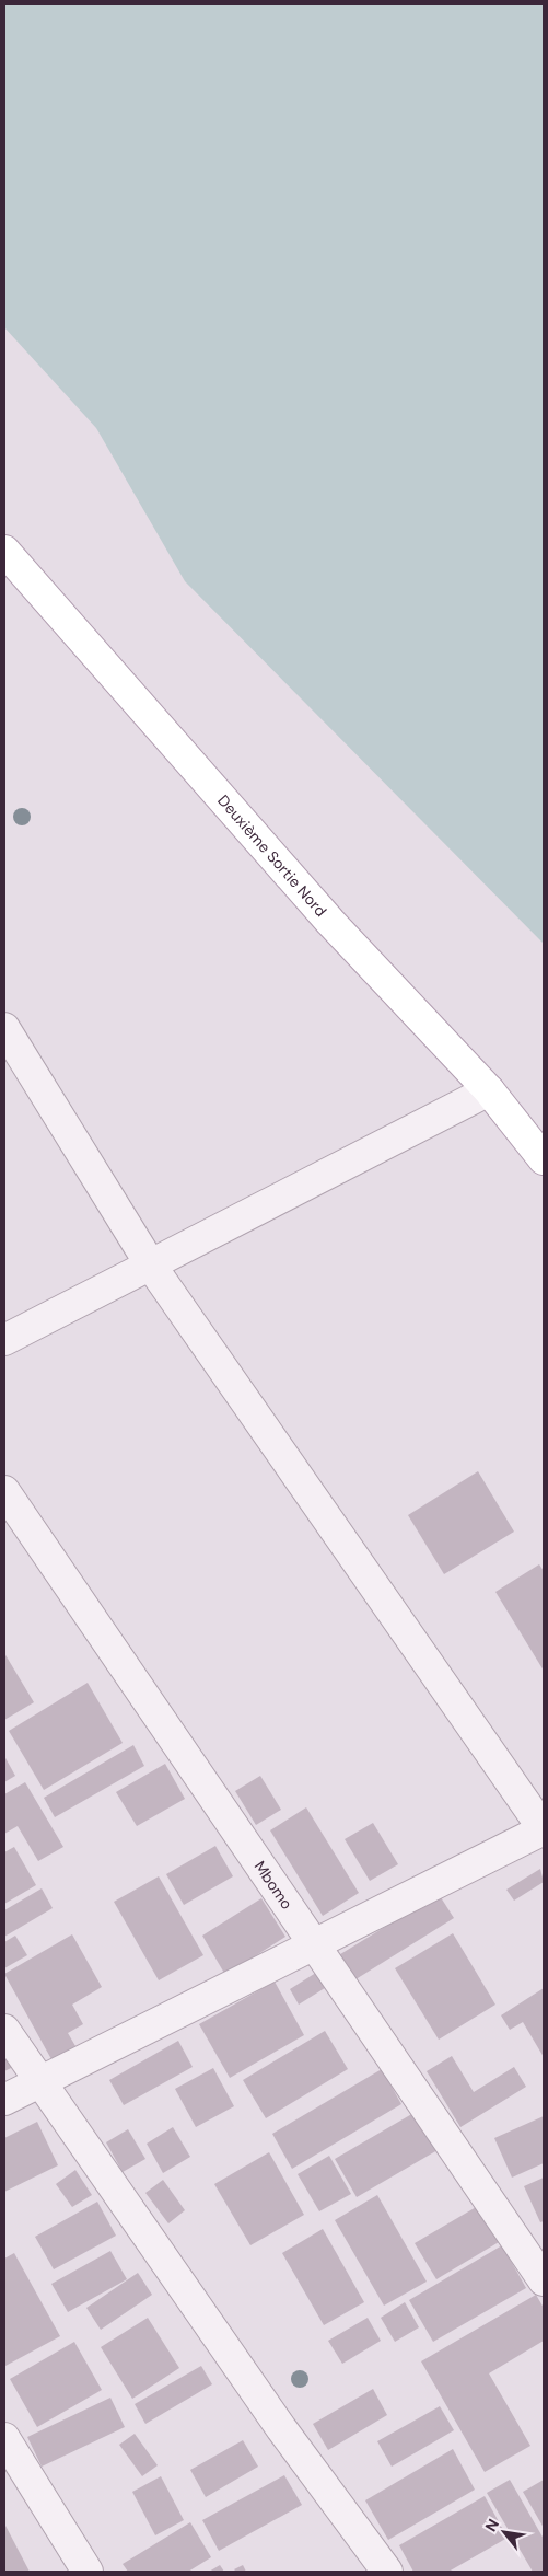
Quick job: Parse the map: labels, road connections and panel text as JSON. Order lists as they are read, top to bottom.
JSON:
{
  "streets": {
    "main road": ["Deuxième Sortie Nord"],
    "street": ["Mbomo"]
  },
  "north": "top left"
}
